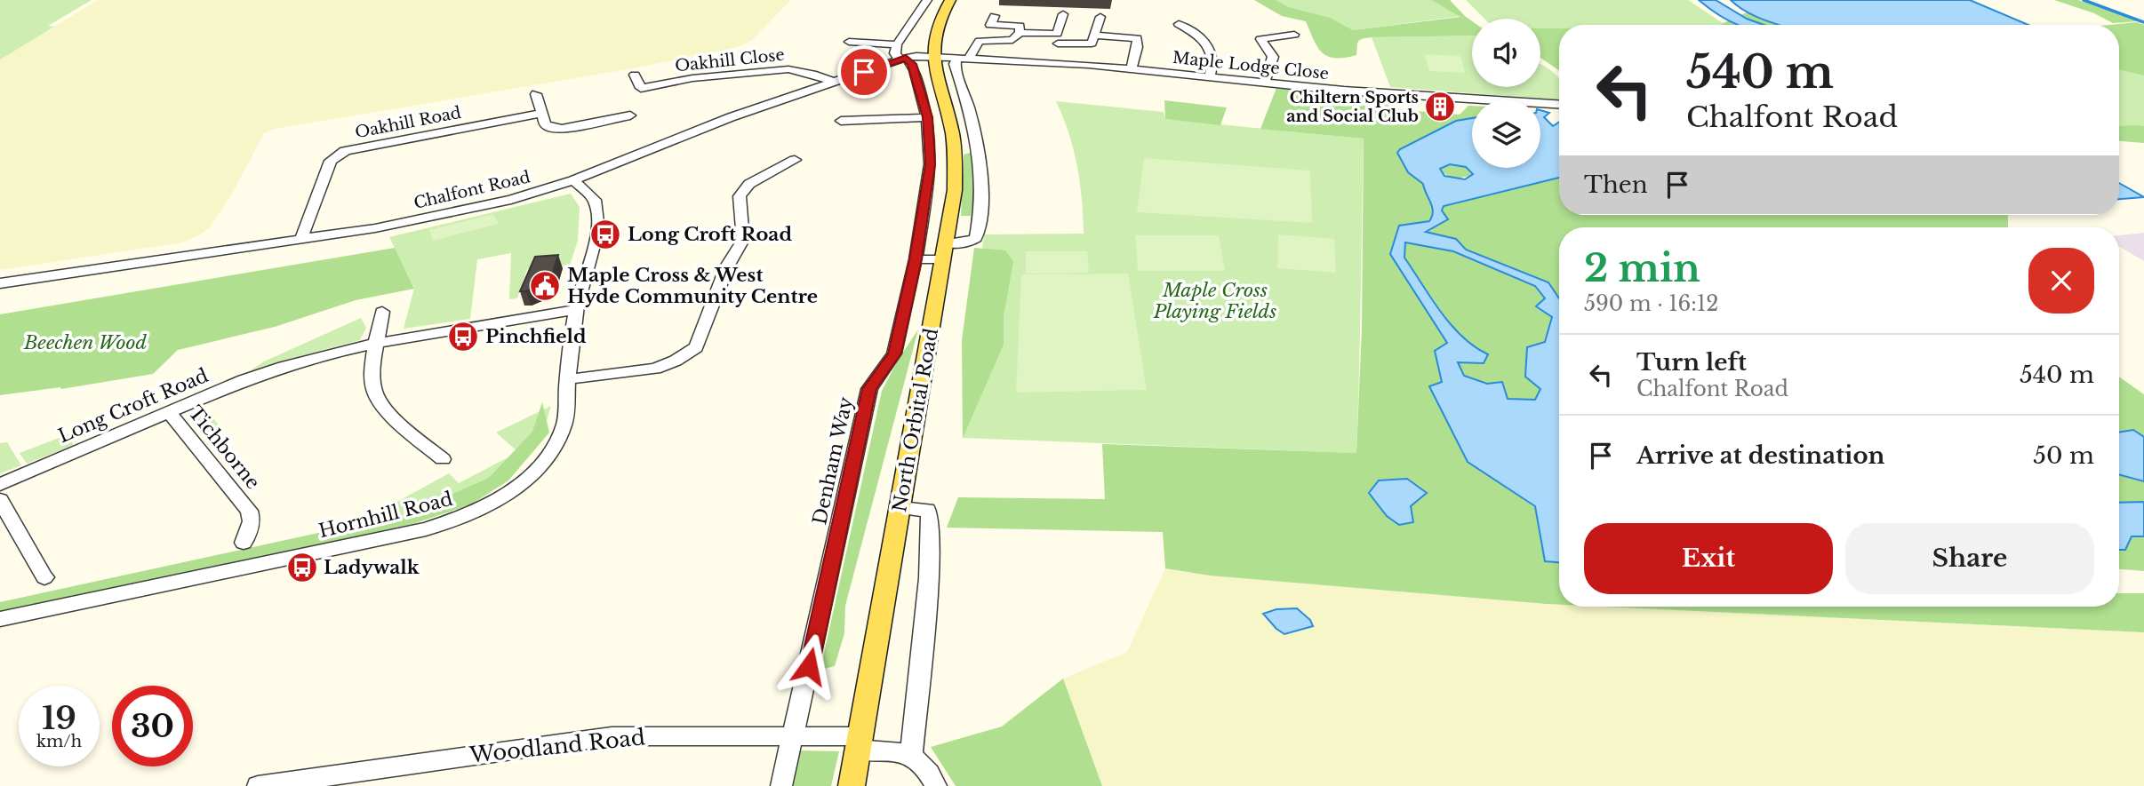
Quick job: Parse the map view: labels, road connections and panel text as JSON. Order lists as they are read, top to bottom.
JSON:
{
  "streets": {
    "main road": ["North Orbital Road"],
    "street": [
      "Oakhill Close",
      "Maple Lodge Close",
      "Oakhill Road",
      "Chalfont Road",
      "Long Croft Road",
      "Tichborne",
      "Denham Way",
      "Hornhill Road",
      "Woodland Road"
    ]
  },
  "crossings": [
    ["Oakhill Close", "Chalfont Road"],
    ["Maple Lodge Close", "Chalfont Road"],
    ["Maple Lodge Close", "North Orbital Road"],
    ["Oakhill Road", "Chalfont Road"],
    ["Chalfont Road", "North Orbital Road"],
    ["Chalfont Road", "Denham Way"],
    ["Chalfont Road", "Hornhill Road"],
    ["Long Croft Road", "Tichborne"],
    ["Long Croft Road", "Hornhill Road"],
    ["North Orbital Road", "Woodland Road"],
    ["Denham Way", "Woodland Road"]
  ],
  "parks": ["Maple Cross Playing Fields", "Beechen Wood"],
  "places": {
    "building": ["Chiltern Sports and Social Club"],
    "bus stop": ["Long Croft Road", "Pinchfield", "Ladywalk"],
    "public building": ["Maple Cross & West Hyde Community Centre"]
  },
  "page": {
    "turn": ["540 m", "Chalfont Road"],
    "then": "Then",
    "heading": ["2 min", "590 m · 16:12"],
    "list": [
      {
        "name": "Turn left",
        "note": "Chalfont Road",
        "value": "540 m"
      },
      {
        "name": "Arrive at destination",
        "value": "50 m"
      }
    ],
    "buttons": ["Exit", "Share"],
    "speed": "19 km/h",
    "limit": "30"
  }
}
